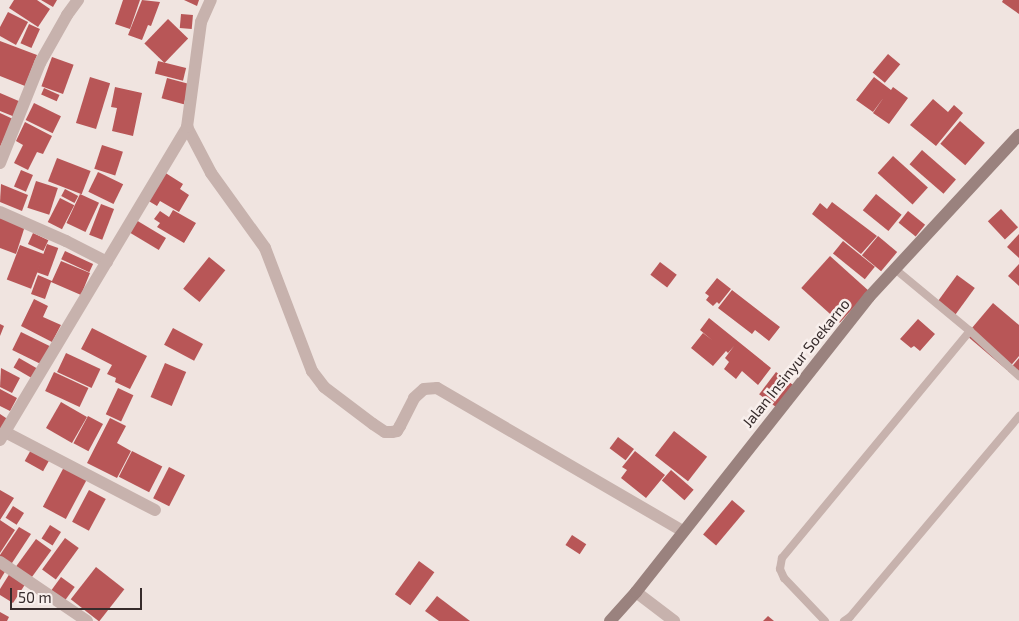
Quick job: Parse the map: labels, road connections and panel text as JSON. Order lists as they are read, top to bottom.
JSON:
{
  "streets": {
    "main road": ["Jalan Insinyur Soekarno"]
  },
  "scale_bar": "50 m"
}
